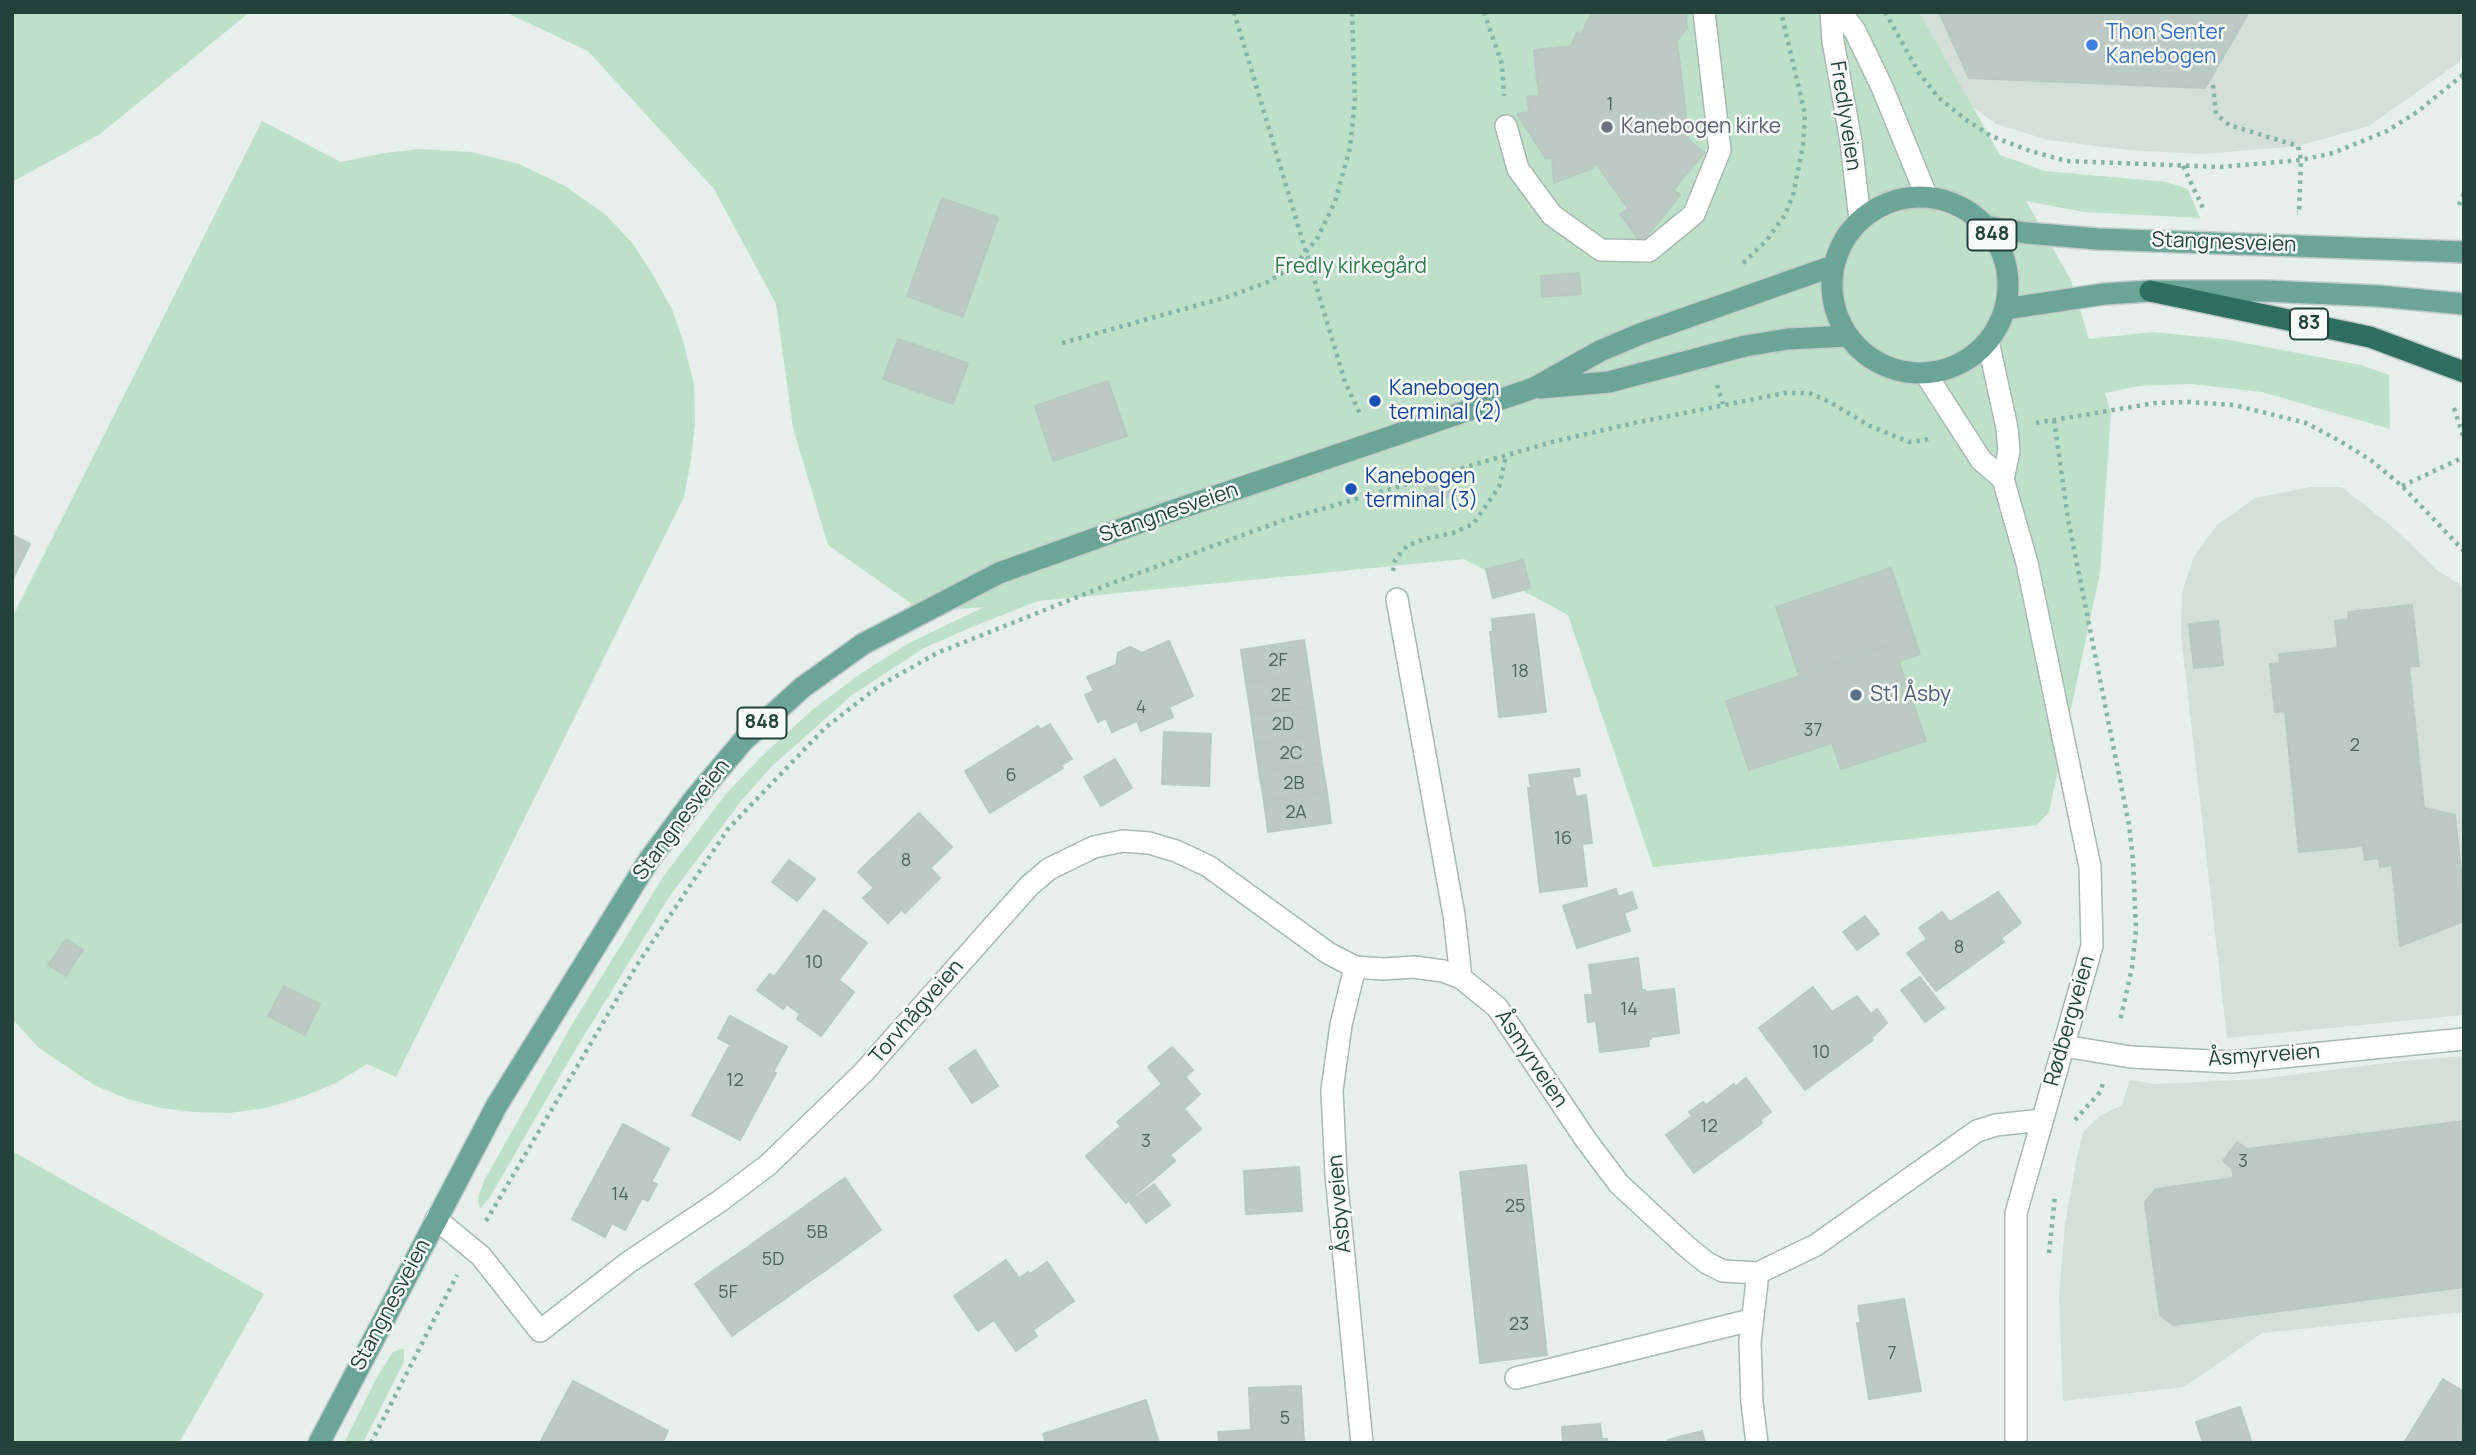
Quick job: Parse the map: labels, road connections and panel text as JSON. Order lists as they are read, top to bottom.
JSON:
{
  "streets": {
    "highway": ["83"],
    "main road": ["848", "Stangnesveien"],
    "street": [
      "Fredlyveien",
      "Torvhågveien",
      "Rødbergveien",
      "Åsmyrveien",
      "Åsbyveien"
    ]
  },
  "crossings": [
    ["Fredlyveien", "Stangnesveien"],
    ["Fredlyveien", "Rødbergveien"],
    ["Stangnesveien", "Torvhågveien"],
    ["Stangnesveien", "Rødbergveien"],
    ["Torvhågveien", "Åsmyrveien"],
    ["Torvhågveien", "Åsbyveien"],
    ["Rødbergveien", "Åsmyrveien"]
  ],
  "parks": ["Fredly kirkegård"],
  "places": [
    "Thon Senter Kanebogen",
    "Kanebogen kirke",
    "Kanebogen terminal (2)",
    "Kanebogen terminal (3)",
    "St1 Åsby"
  ],
  "house_numbers": [
    "1",
    "2F",
    "18",
    "2E",
    "4",
    "2D",
    "37",
    "2",
    "2C",
    "6",
    "2B",
    "2A",
    "16",
    "8",
    "8",
    "10",
    "14",
    "10",
    "12",
    "12",
    "3",
    "3",
    "14",
    "25",
    "5B",
    "5D",
    "5F",
    "23",
    "7",
    "5"
  ]
}
